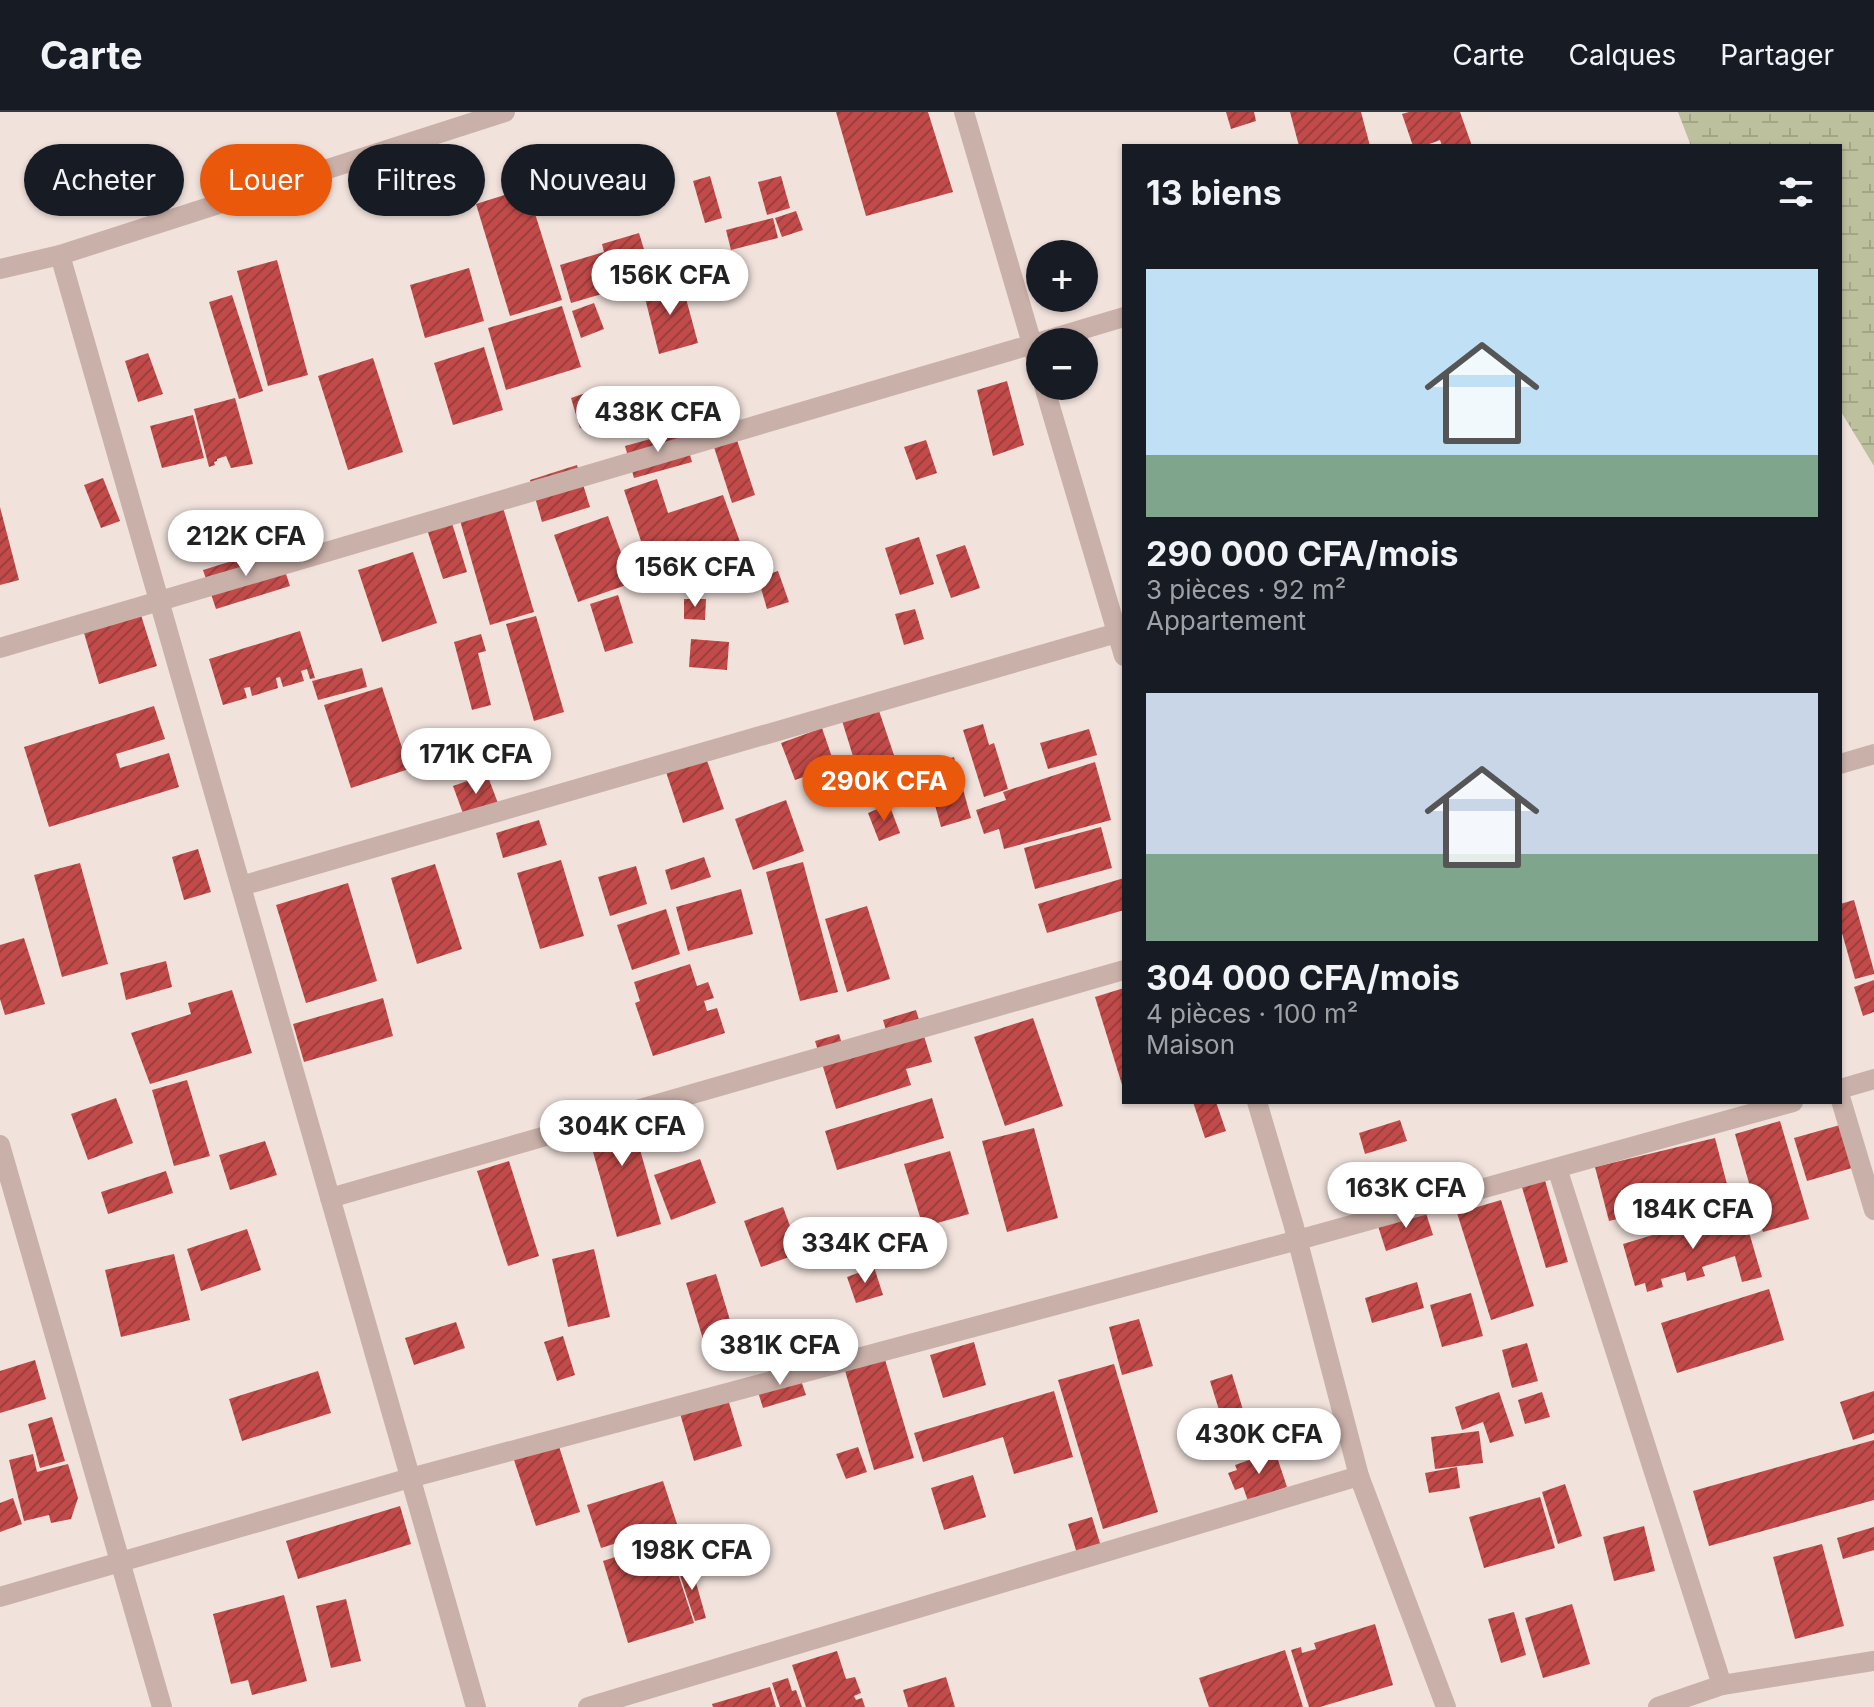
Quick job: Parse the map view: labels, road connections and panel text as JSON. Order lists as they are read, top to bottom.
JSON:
{
  "page": {
    "header": "Carte",
    "nav": ["Carte", "Calques", "Partager"],
    "chip": [
      "Acheter",
      "Louer",
      "Filtres",
      "Nouveau"
    ],
    "heading": "13 biens",
    "map_buttons": ["+", "−"],
    "list": [
      {
        "name": "290 000 CFA/mois",
        "note": "3 pièces · 92 m² · Appartement"
      },
      {
        "name": "304 000 CFA/mois",
        "note": "4 pièces · 100 m² · Maison"
      }
    ],
    "price": [
      "156K CFA",
      "438K CFA",
      "212K CFA",
      "156K CFA",
      "171K CFA",
      "290K CFA",
      "304K CFA",
      "163K CFA",
      "184K CFA",
      "334K CFA",
      "381K CFA",
      "430K CFA",
      "198K CFA"
    ]
  }
}
